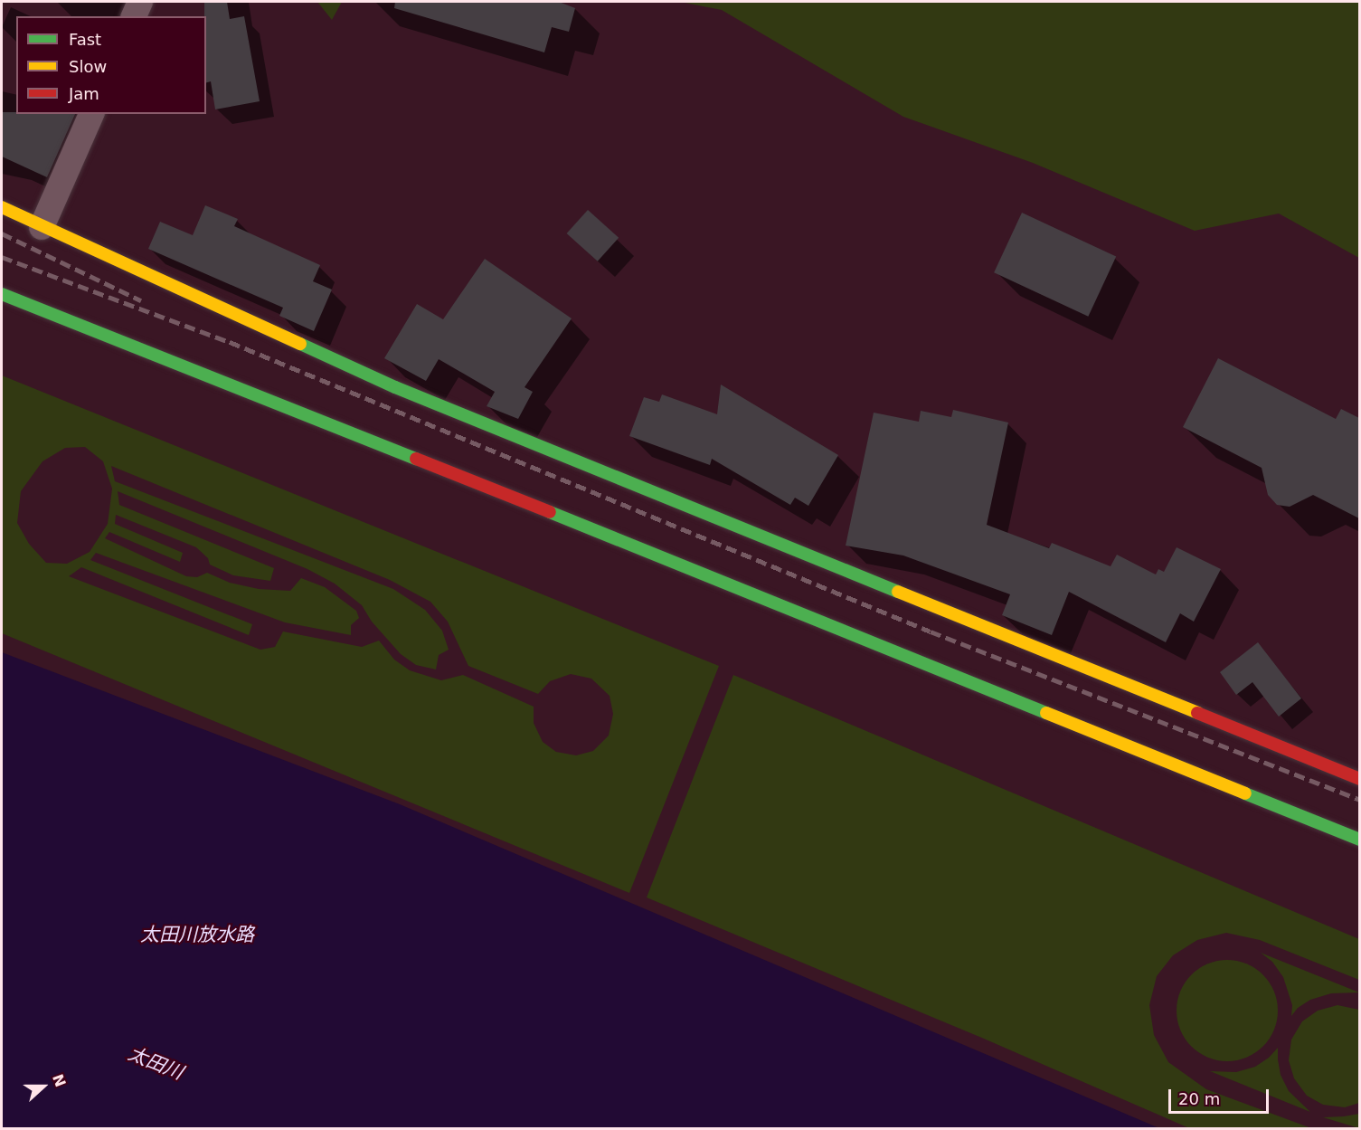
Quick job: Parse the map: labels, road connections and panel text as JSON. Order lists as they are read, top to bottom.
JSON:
{
  "water": ["太田川放水路", "太田川"],
  "legend": ["Fast", "Slow", "Jam"],
  "scale_bar": "20 m",
  "north": "right"
}
